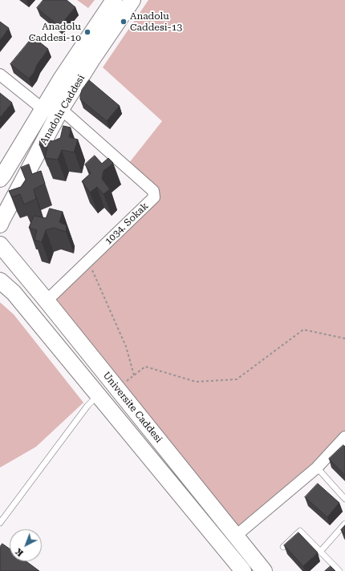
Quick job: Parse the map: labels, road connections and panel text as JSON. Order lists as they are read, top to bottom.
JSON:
{
  "streets": {
    "street": ["Anadolu Caddesi", "1034. Sokak", "Universite Caddesi"]
  },
  "crossings": [
    ["Anadolu Caddesi", "1034. Sokak"],
    ["1034. Sokak", "Universite Caddesi"]
  ],
  "places": ["Anadolu Caddesi-13", "Anadolu Caddesi-10"],
  "north": "bottom left"
}
